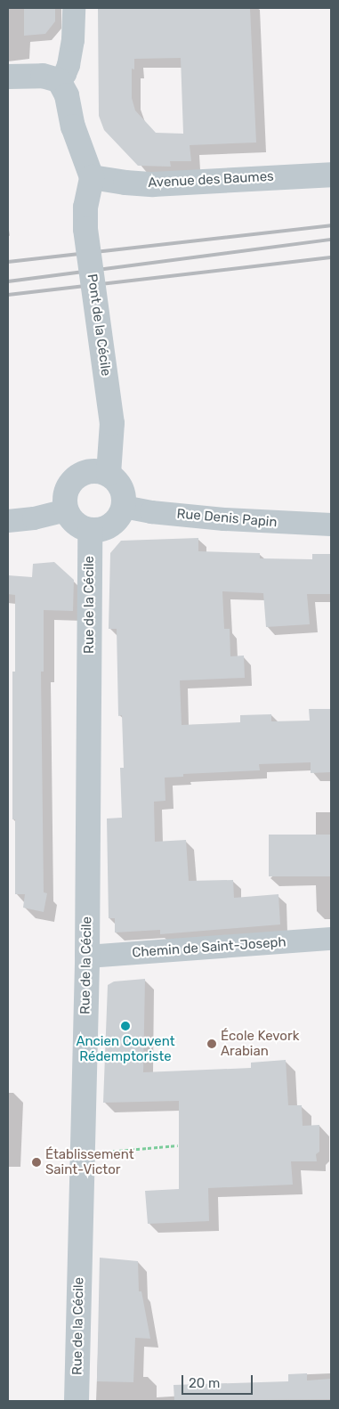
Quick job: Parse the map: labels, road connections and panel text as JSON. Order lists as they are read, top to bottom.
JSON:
{
  "streets": {
    "street": [
      "Avenue des Baumes",
      "Pont de la Cécile",
      "Rue Denis Papin",
      "Rue de la Cécile",
      "Chemin de Saint-Joseph"
    ]
  },
  "crossings": [
    ["Avenue des Baumes", "Pont de la Cécile"],
    ["Pont de la Cécile", "Rue Denis Papin"],
    ["Pont de la Cécile", "Rue de la Cécile"],
    ["Rue Denis Papin", "Rue de la Cécile"],
    ["Rue de la Cécile", "Chemin de Saint-Joseph"]
  ],
  "places": ["Ancien Couvent Rédemptoriste", "École Kevork Arabian", "Établissement Saint-Victor"],
  "scale_bar": "20 m"
}
